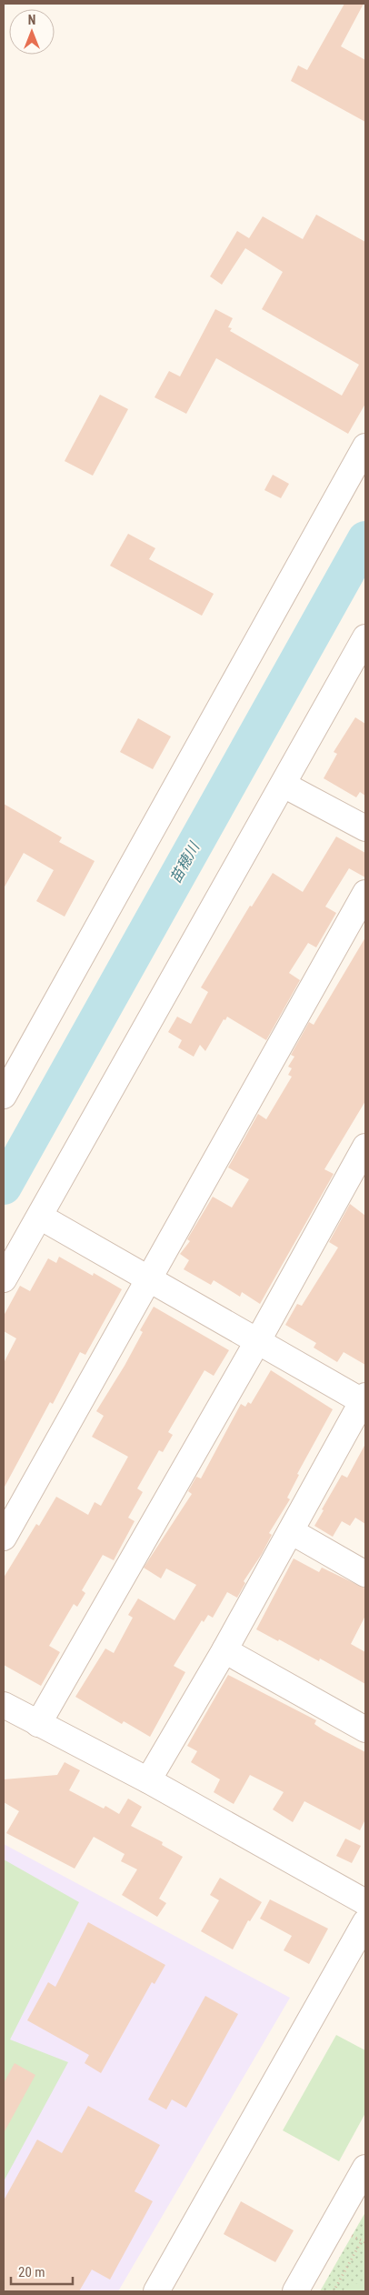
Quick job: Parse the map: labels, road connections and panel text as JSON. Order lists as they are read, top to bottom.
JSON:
{
  "water": ["苗穂川"],
  "scale_bar": "20 m",
  "north": "top"
}
